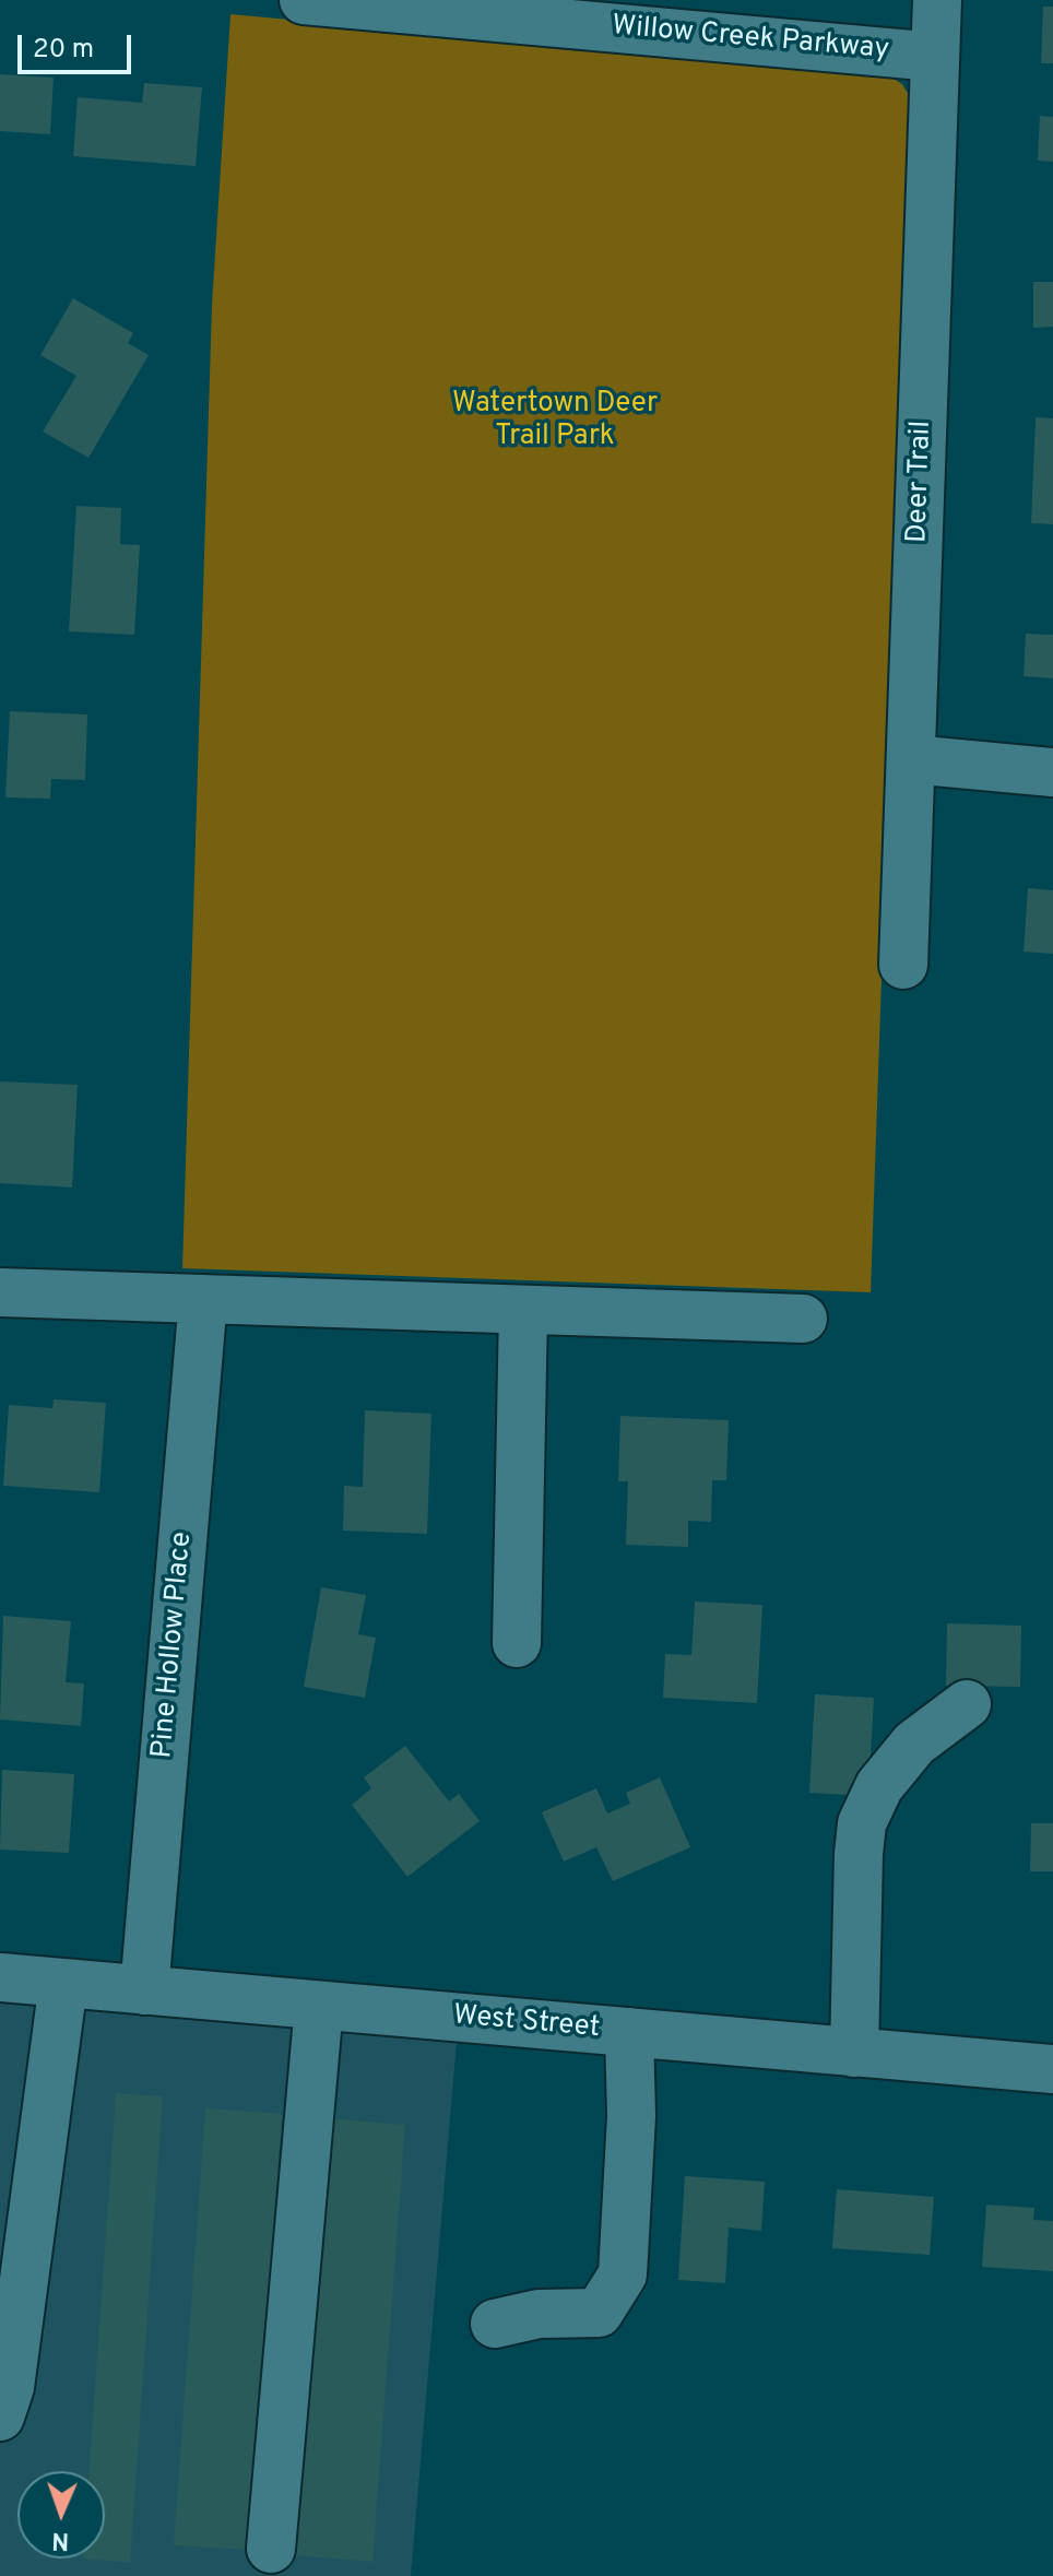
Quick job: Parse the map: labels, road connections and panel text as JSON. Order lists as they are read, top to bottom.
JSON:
{
  "streets": {
    "street": [
      "Willow Creek Parkway",
      "Deer Trail",
      "Pine Hollow Place",
      "West Street"
    ]
  },
  "crossings": [
    ["Willow Creek Parkway", "Deer Trail"],
    ["Pine Hollow Place", "West Street"]
  ],
  "parks": ["Watertown Deer Trail Park"],
  "scale_bar": "20 m",
  "north": "bottom"
}
